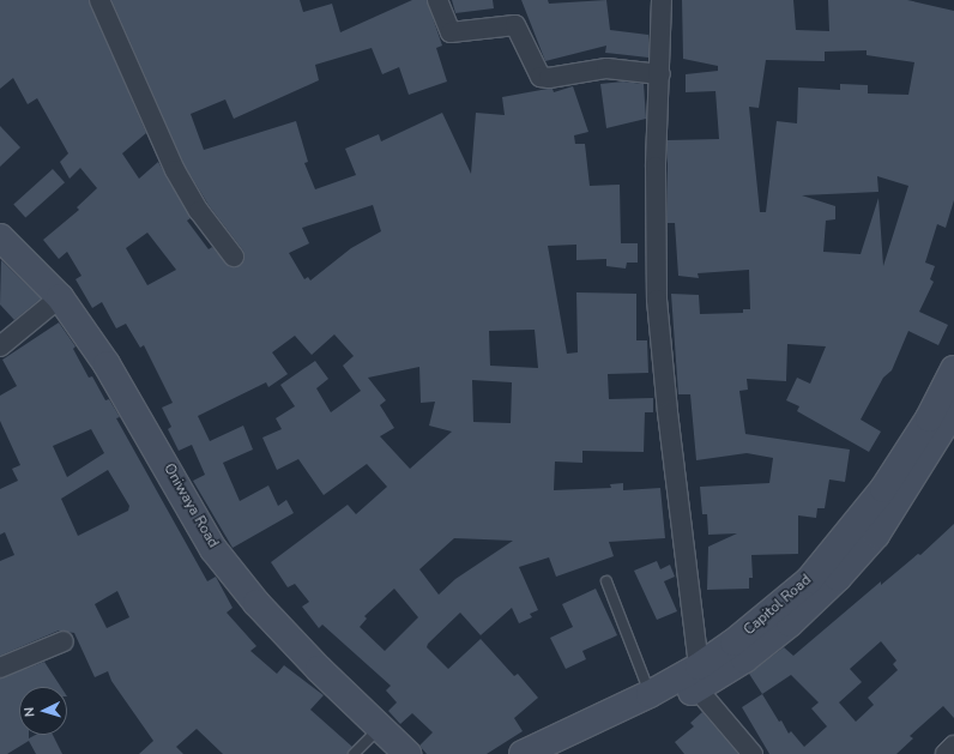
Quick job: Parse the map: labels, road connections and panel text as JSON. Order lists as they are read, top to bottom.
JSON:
{
  "streets": {
    "main road": ["Oniwaya Road", "Capitol Road"]
  },
  "north": "left"
}
